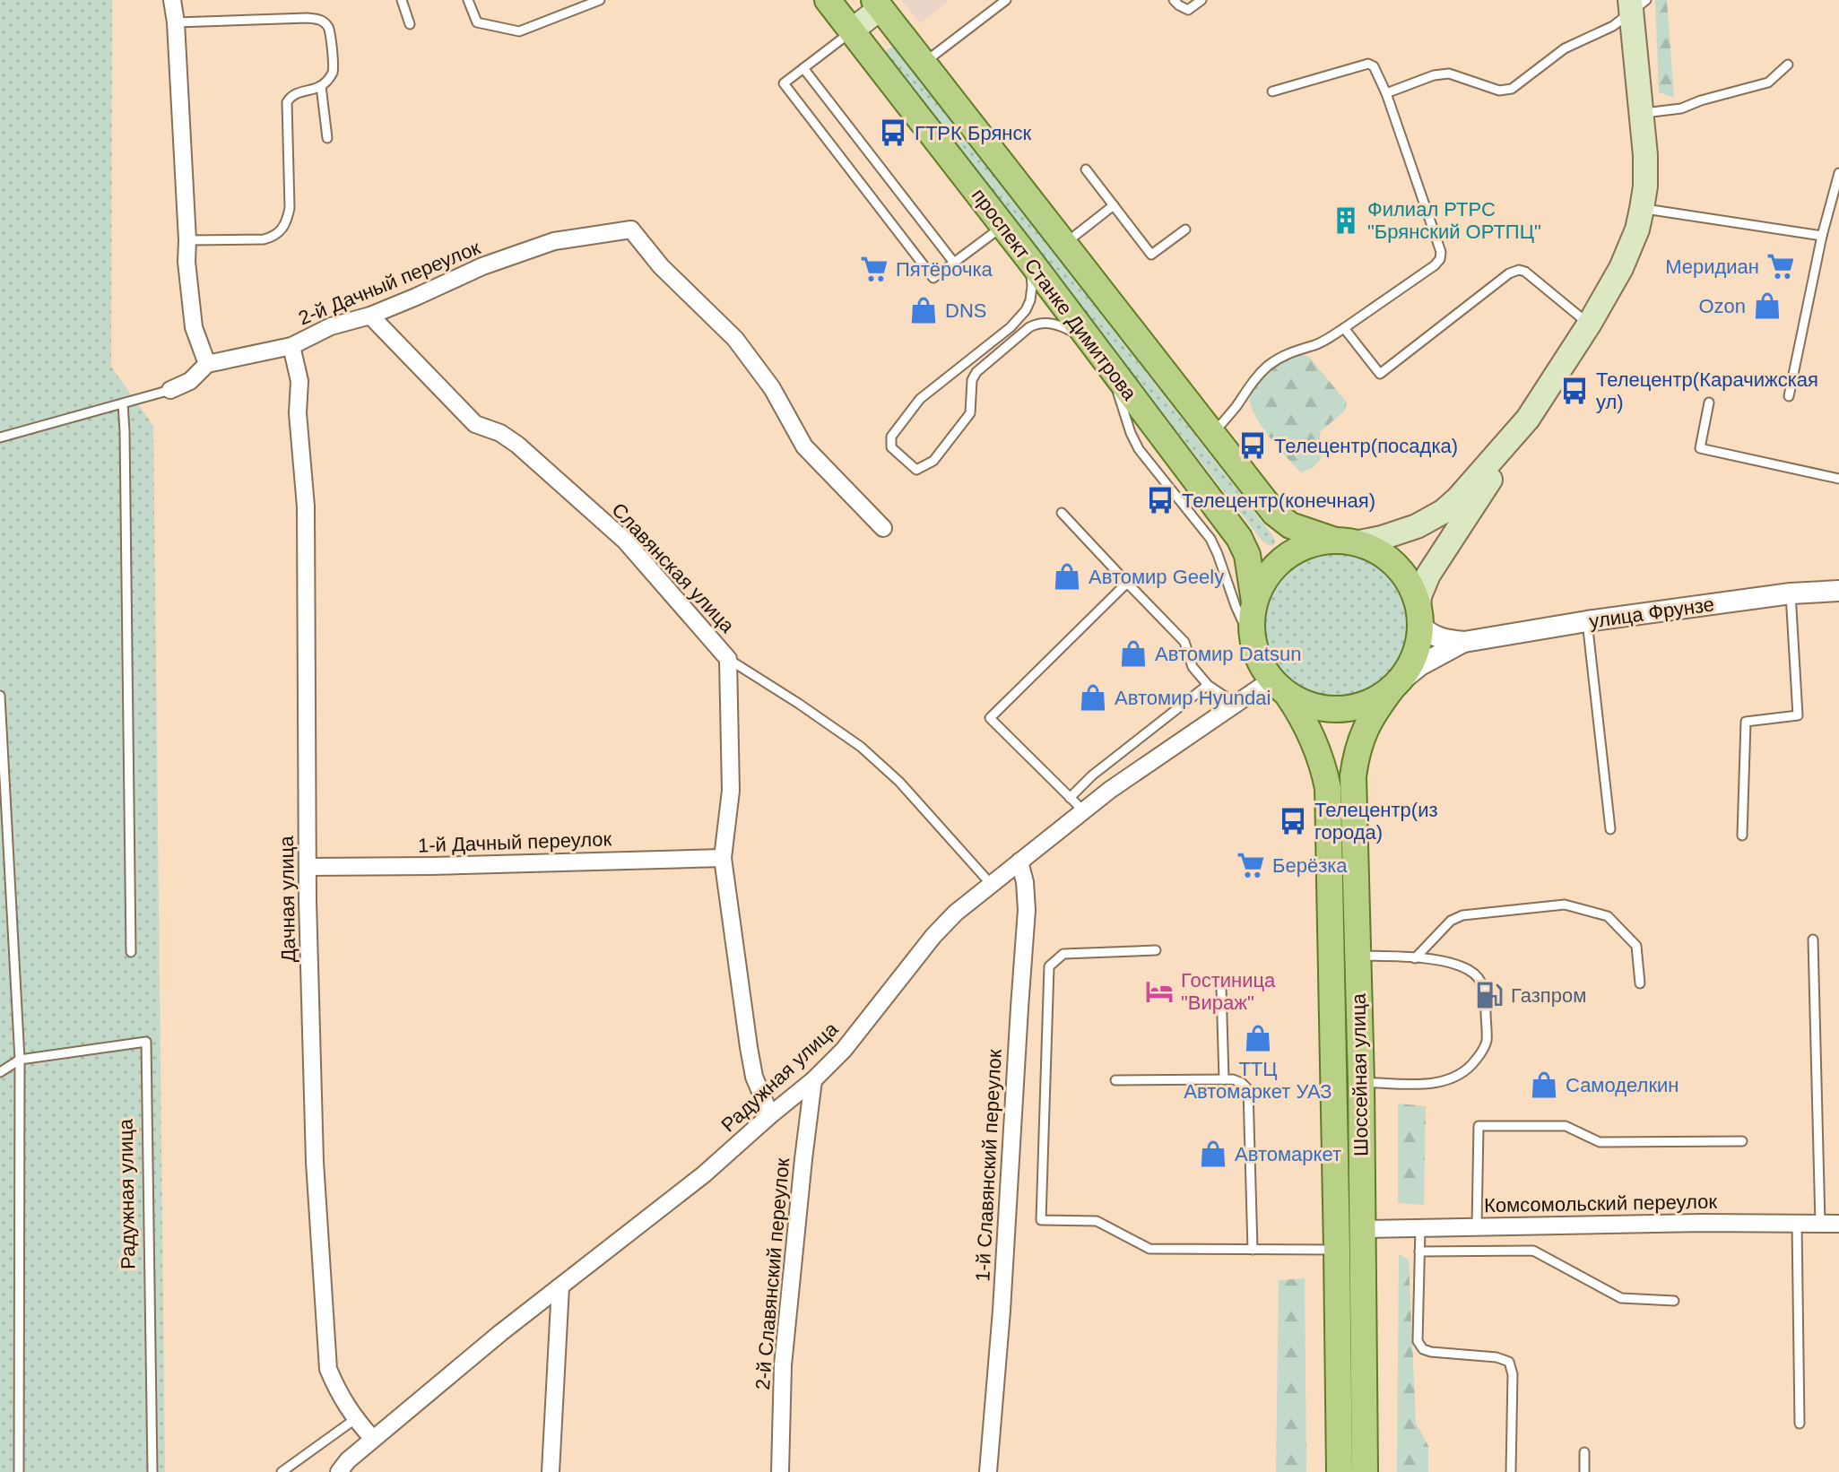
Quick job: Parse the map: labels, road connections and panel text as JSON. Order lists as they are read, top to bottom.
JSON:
{
  "streets": {
    "main road": ["проспект Станке Димитрова", "Шоссейная улица"],
    "street": [
      "2-й Дачный переулок",
      "Славянская улица",
      "улица Фрунзе",
      "1-й Дачный переулок",
      "Дачная улица",
      "Радужная улица",
      "1-й Славянский переулок",
      "Комсомольский переулок",
      "2-й Славянский переулок"
    ]
  },
  "crossings": [
    ["2-й Дачный переулок", "Славянская улица"],
    ["2-й Дачный переулок", "Дачная улица"],
    ["проспект Станке Димитрова", "Шоссейная улица"],
    ["проспект Станке Димитрова", "Радужная улица"],
    ["Славянская улица", "1-й Дачный переулок"],
    ["Славянская улица", "Радужная улица"],
    ["1-й Дачный переулок", "Дачная улица"],
    ["Дачная улица", "Радужная улица"],
    ["Шоссейная улица", "Радужная улица"],
    ["Шоссейная улица", "Комсомольский переулок"],
    ["Радужная улица", "1-й Славянский переулок"],
    ["Радужная улица", "2-й Славянский переулок"]
  ],
  "places": {
    "bus stop": [
      "ГТРК Брянск",
      "Телецентр(Карачижская ул)",
      "Телецентр(посадка)",
      "Телецентр(конечная)",
      "Телецентр(из города)"
    ],
    "building": ["Филиал РТРС \"Брянский ОРТПЦ\""],
    "supermarket": ["Меридиан", "Пятёрочка", "Берёзка"],
    "shop": [
      "Ozon",
      "DNS",
      "Автомир Geely",
      "Автомир Datsun",
      "Автомир Hyundai",
      "ТТЦ Автомаркет УАЗ",
      "Самоделкин",
      "Автомаркет"
    ],
    "hotel": ["Гостиница \"Вираж\""],
    "fuel station": ["Газпром"]
  }
}
